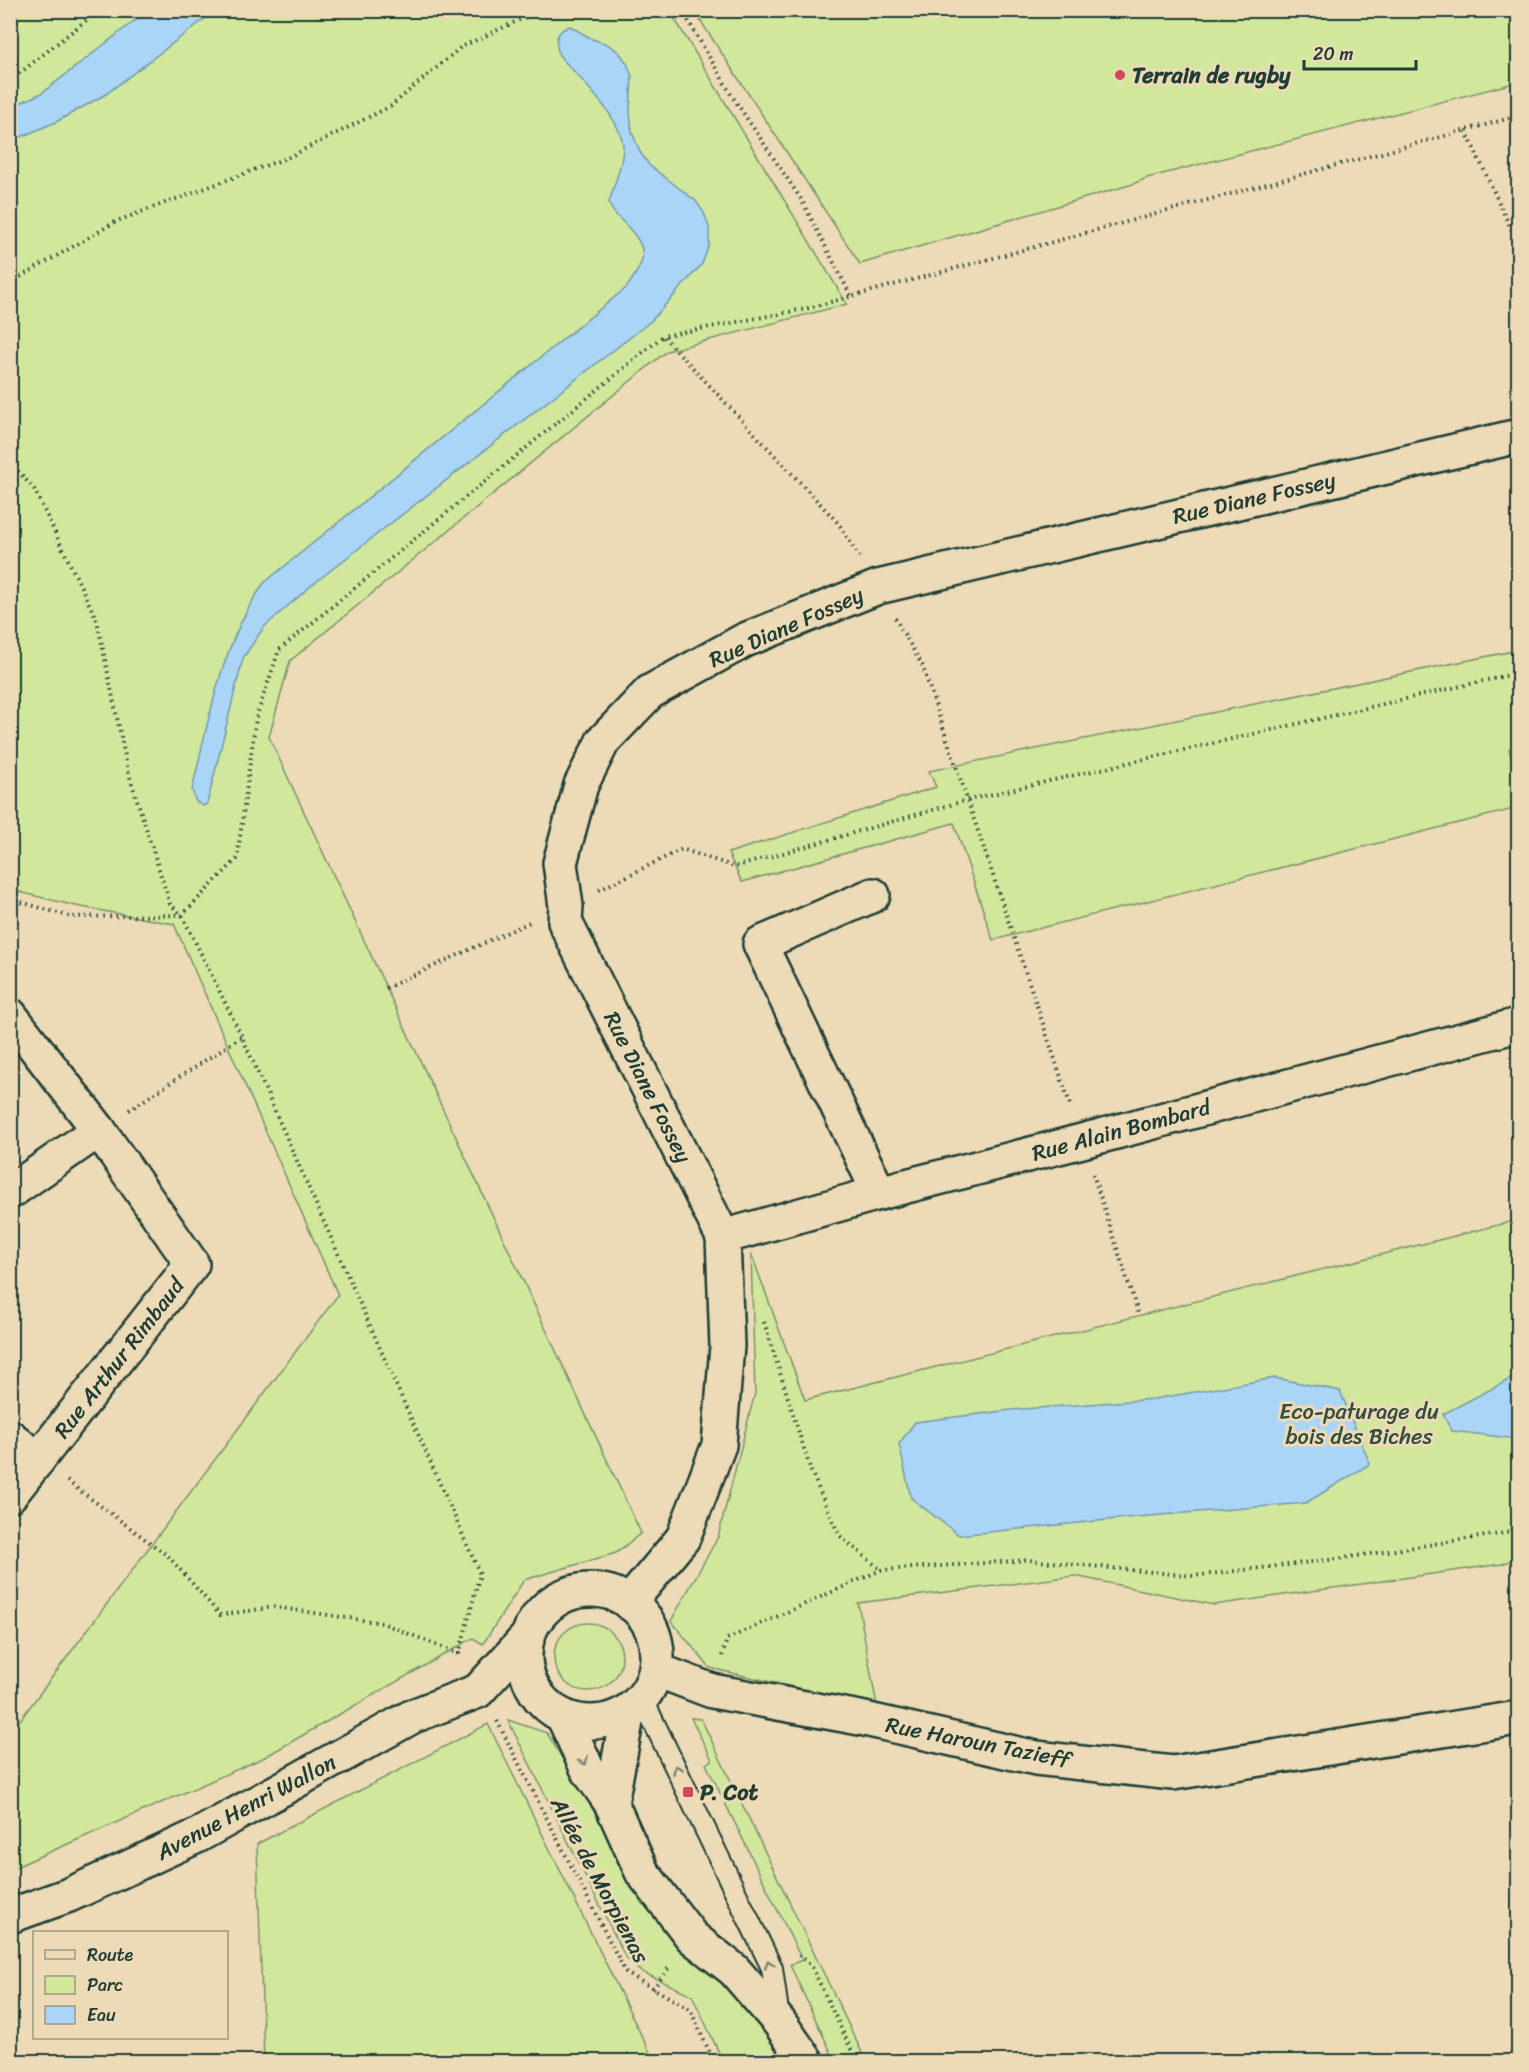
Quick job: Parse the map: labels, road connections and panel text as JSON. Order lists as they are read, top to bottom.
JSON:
{
  "streets": {
    "street": [
      "Rue Diane Fossey",
      "Rue Alain Bombard",
      "Rue Arthur Rimbaud",
      "Rue Haroun Tazieff",
      "Avenue Henri Wallon"
    ],
    "path": ["Allée de Morpienas"]
  },
  "crossings": [
    ["Rue Diane Fossey", "Rue Alain Bombard"],
    ["Rue Diane Fossey", "Rue Haroun Tazieff"],
    ["Rue Diane Fossey", "Avenue Henri Wallon"],
    ["Rue Haroun Tazieff", "Avenue Henri Wallon"],
    ["Avenue Henri Wallon", "Allée de Morpienas"]
  ],
  "parks": ["Eco-paturage du bois des Biches"],
  "places": {
    "other": ["Terrain de rugby"],
    "transit": ["P. Cot"]
  },
  "legend": ["Route", "Parc", "Eau"],
  "scale_bar": "20 m"
}
